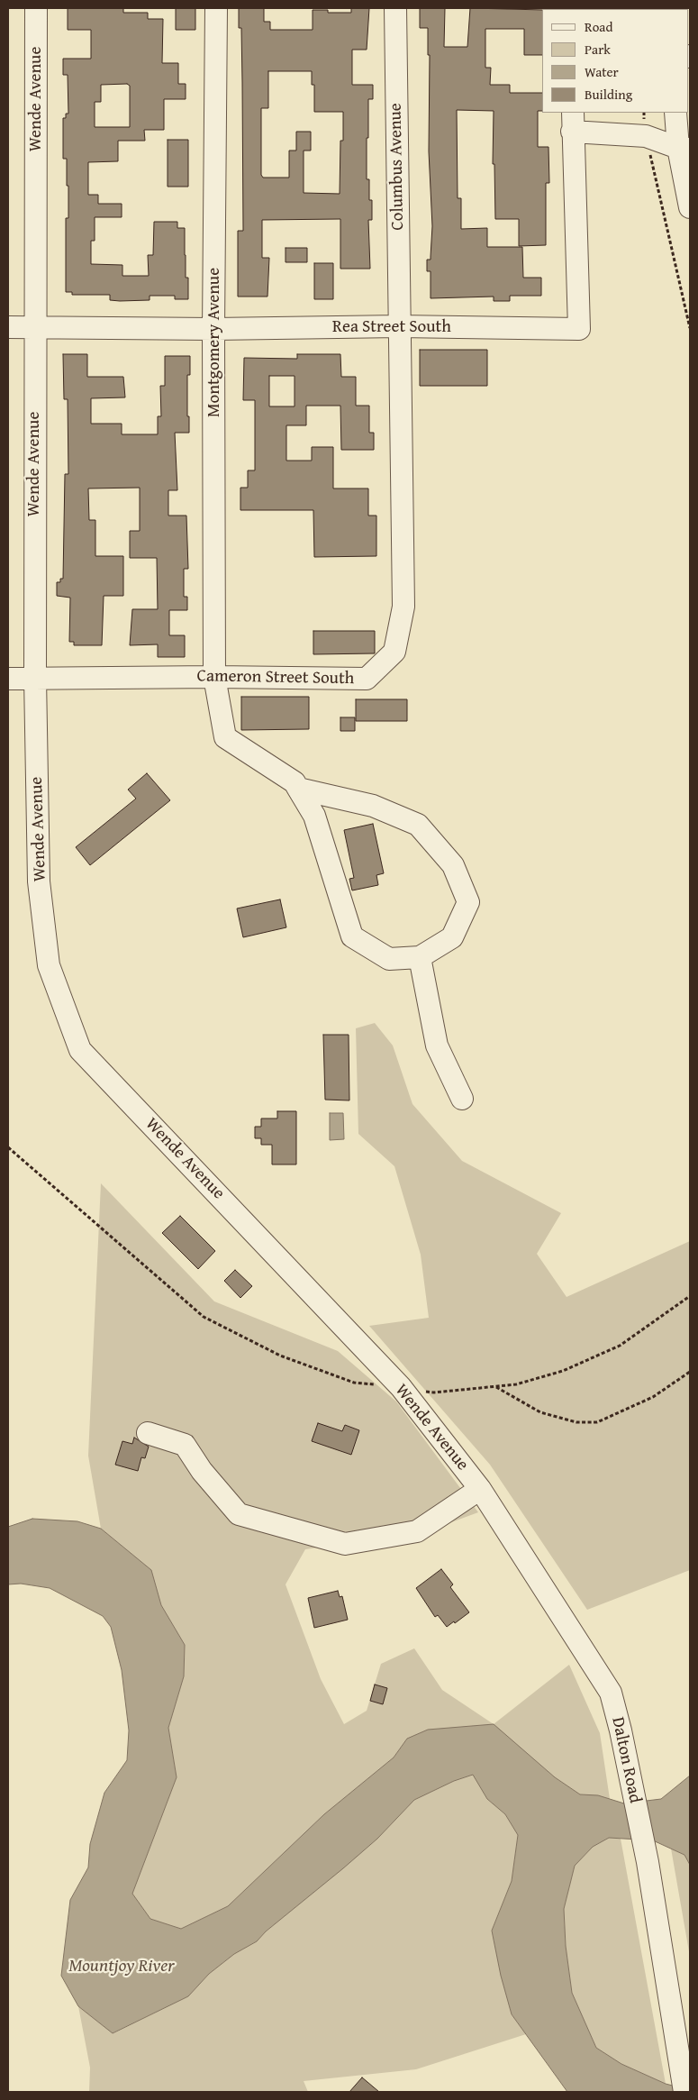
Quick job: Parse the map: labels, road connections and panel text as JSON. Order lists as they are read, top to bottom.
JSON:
{
  "streets": {
    "street": [
      "Wende Avenue",
      "Columbus Avenue",
      "Rea Street South",
      "Montgomery Avenue",
      "Cameron Street South",
      "Dalton Road"
    ]
  },
  "crossings": [
    ["Wende Avenue", "Rea Street South"],
    ["Wende Avenue", "Cameron Street South"],
    ["Wende Avenue", "Dalton Road"],
    ["Columbus Avenue", "Rea Street South"],
    ["Columbus Avenue", "Cameron Street South"],
    ["Rea Street South", "Montgomery Avenue"],
    ["Rea Street South", "Cameron Street South"],
    ["Montgomery Avenue", "Cameron Street South"]
  ],
  "water": ["Mountjoy River"],
  "legend": [
    "Road",
    "Park",
    "Water",
    "Building"
  ]
}
